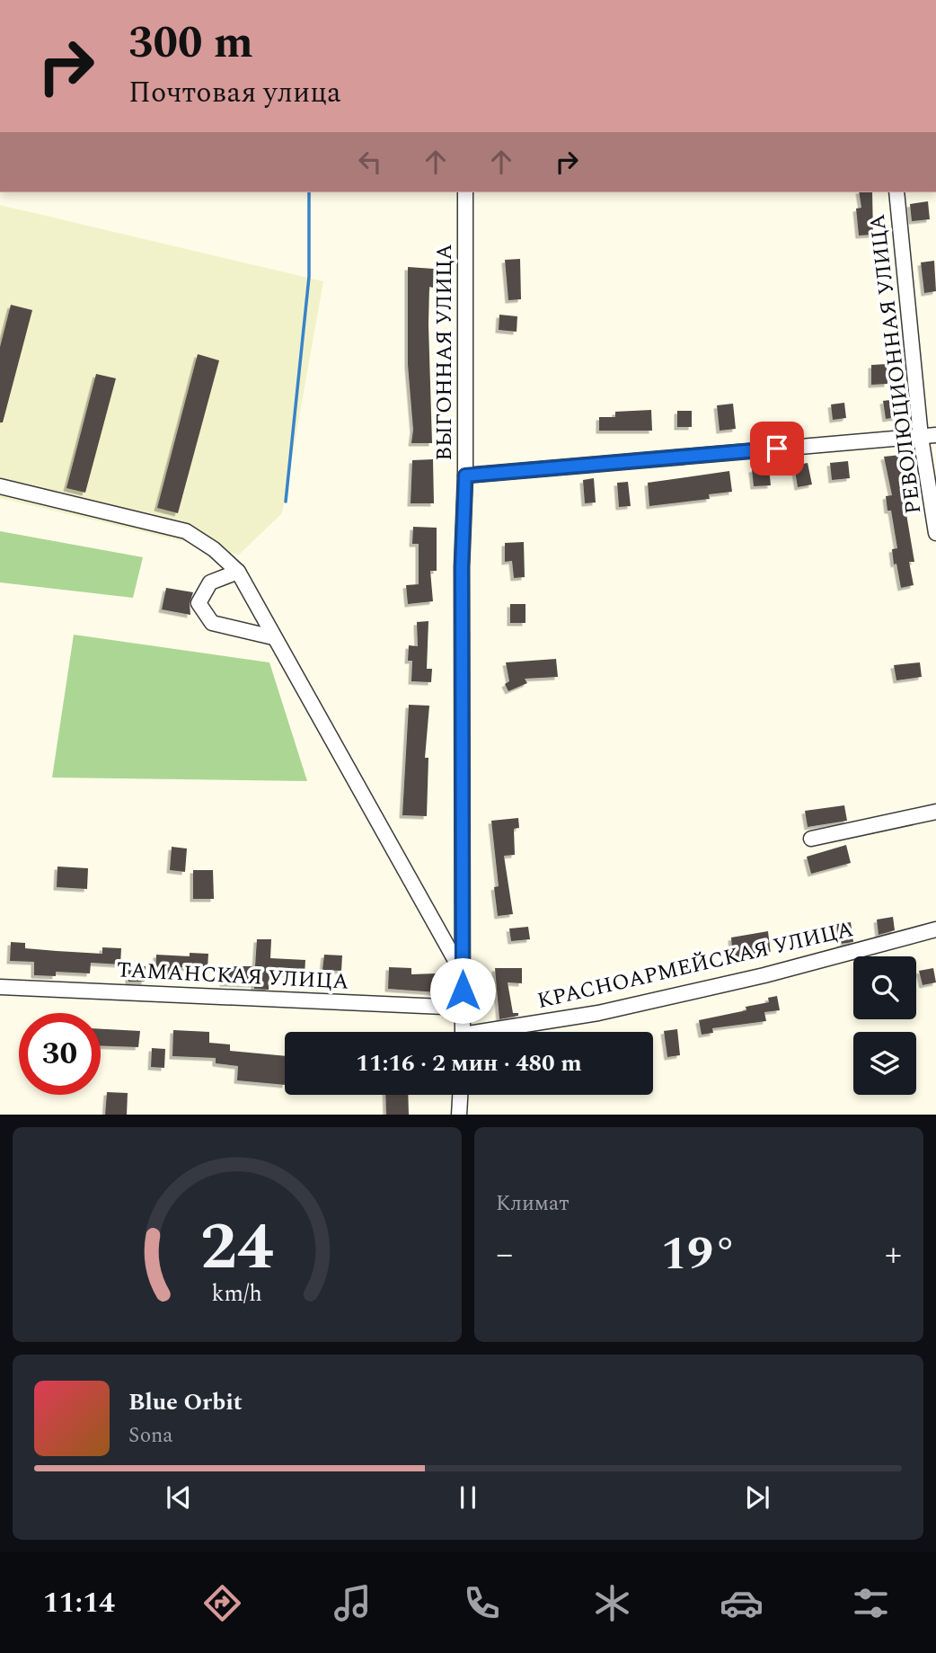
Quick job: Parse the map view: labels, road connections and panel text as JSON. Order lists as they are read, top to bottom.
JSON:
{
  "streets": {
    "street": [
      "ВЫГОННАЯ УЛИЦА",
      "РЕВОЛЮЦИОННАЯ УЛИЦА",
      "КРАСНОАРМЕЙСКАЯ УЛИЦА",
      "ТАМАНСКАЯ УЛИЦА"
    ]
  },
  "crossings": [
    ["ВЫГОННАЯ УЛИЦА", "ТАМАНСКАЯ УЛИЦА"]
  ],
  "page": {
    "turn": ["300 m", "Почтовая улица"],
    "limit": "30",
    "trip": "11:16 · 2 мин · 480 m",
    "tile": "Климат",
    "heat": ["−", "19°", "+"],
    "song": ["Blue Orbit", "Sona"],
    "tabs": "11:14",
    "gauge": ["24", "km/h"]
  }
}
